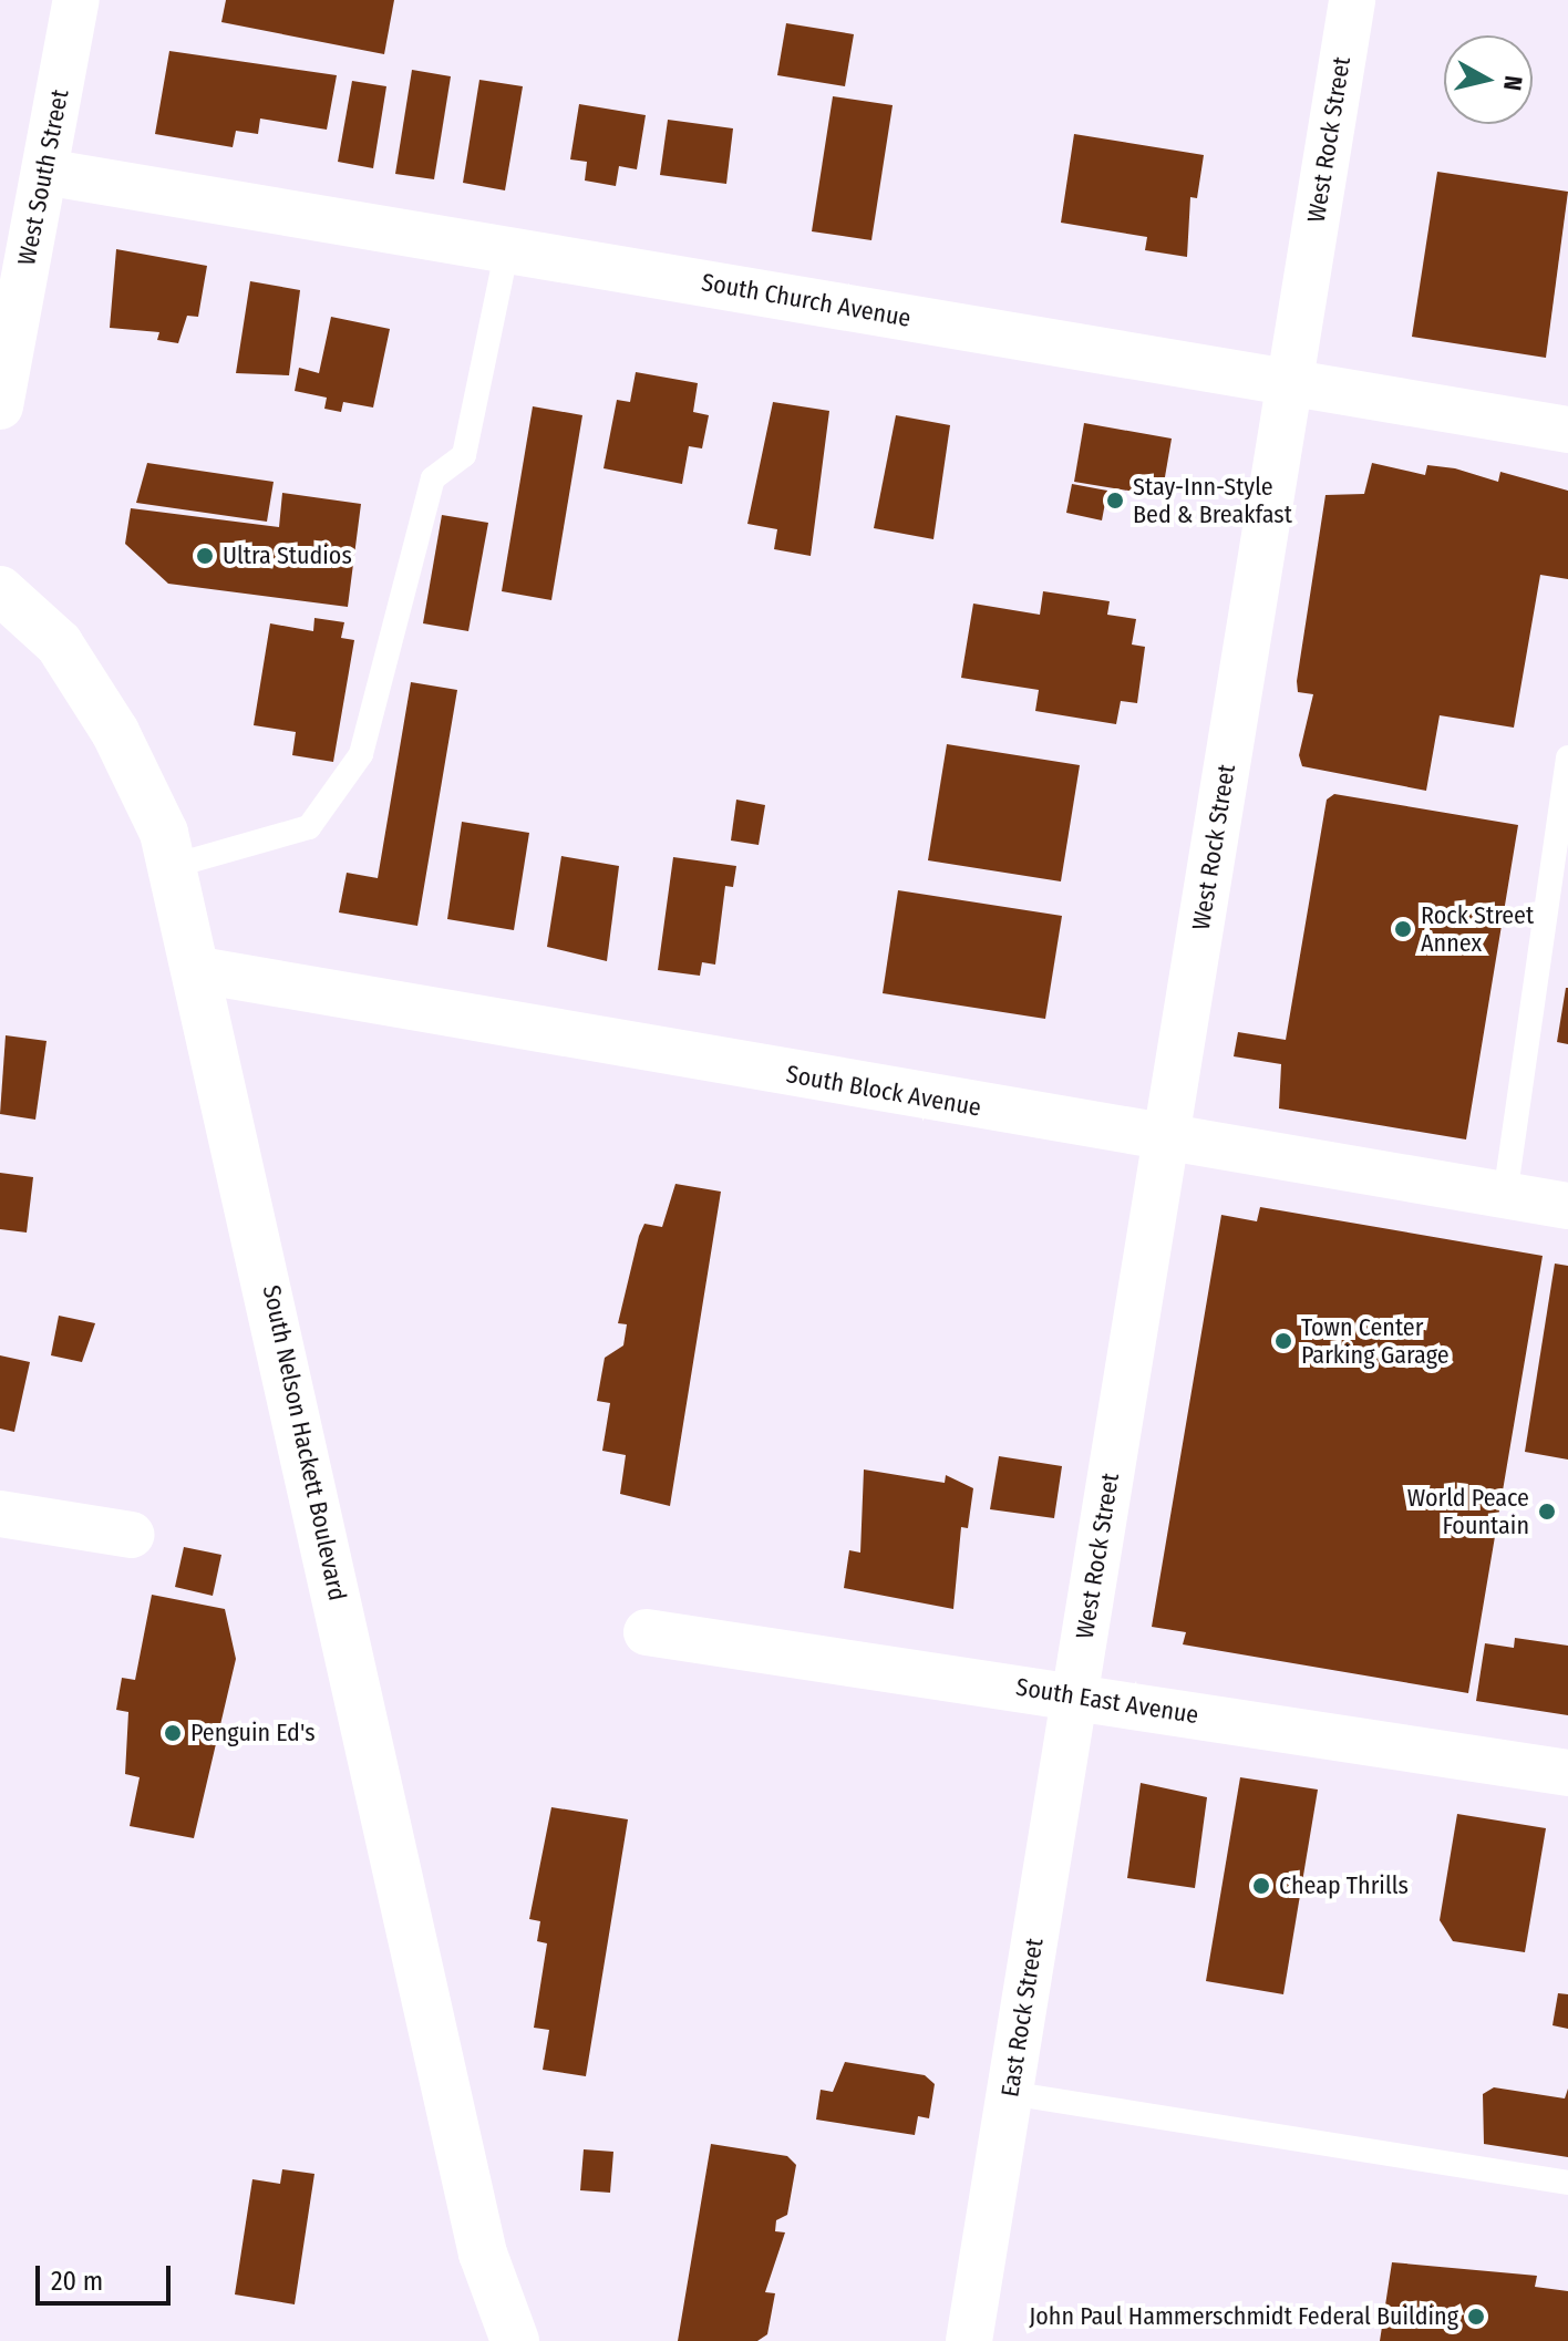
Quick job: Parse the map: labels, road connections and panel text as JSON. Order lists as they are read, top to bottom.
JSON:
{
  "streets": {
    "main road": ["South Nelson Hackett Boulevard"],
    "street": [
      "West Rock Street",
      "West South Street",
      "South Church Avenue",
      "South Block Avenue",
      "South East Avenue",
      "East Rock Street"
    ]
  },
  "crossings": [
    ["West Rock Street", "South Church Avenue"],
    ["West Rock Street", "South Block Avenue"],
    ["West Rock Street", "South East Avenue"],
    ["West Rock Street", "East Rock Street"],
    ["West South Street", "South Church Avenue"],
    ["South Block Avenue", "South Nelson Hackett Boulevard"],
    ["South East Avenue", "East Rock Street"]
  ],
  "places": [
    "Stay-Inn-Style Bed & Breakfast",
    "Ultra Studios",
    "Rock Street Annex",
    "Town Center Parking Garage",
    "World Peace Fountain",
    "Penguin Ed's",
    "Cheap Thrills",
    "John Paul Hammerschmidt Federal Building"
  ],
  "scale_bar": "20 m",
  "north": "right"
}
